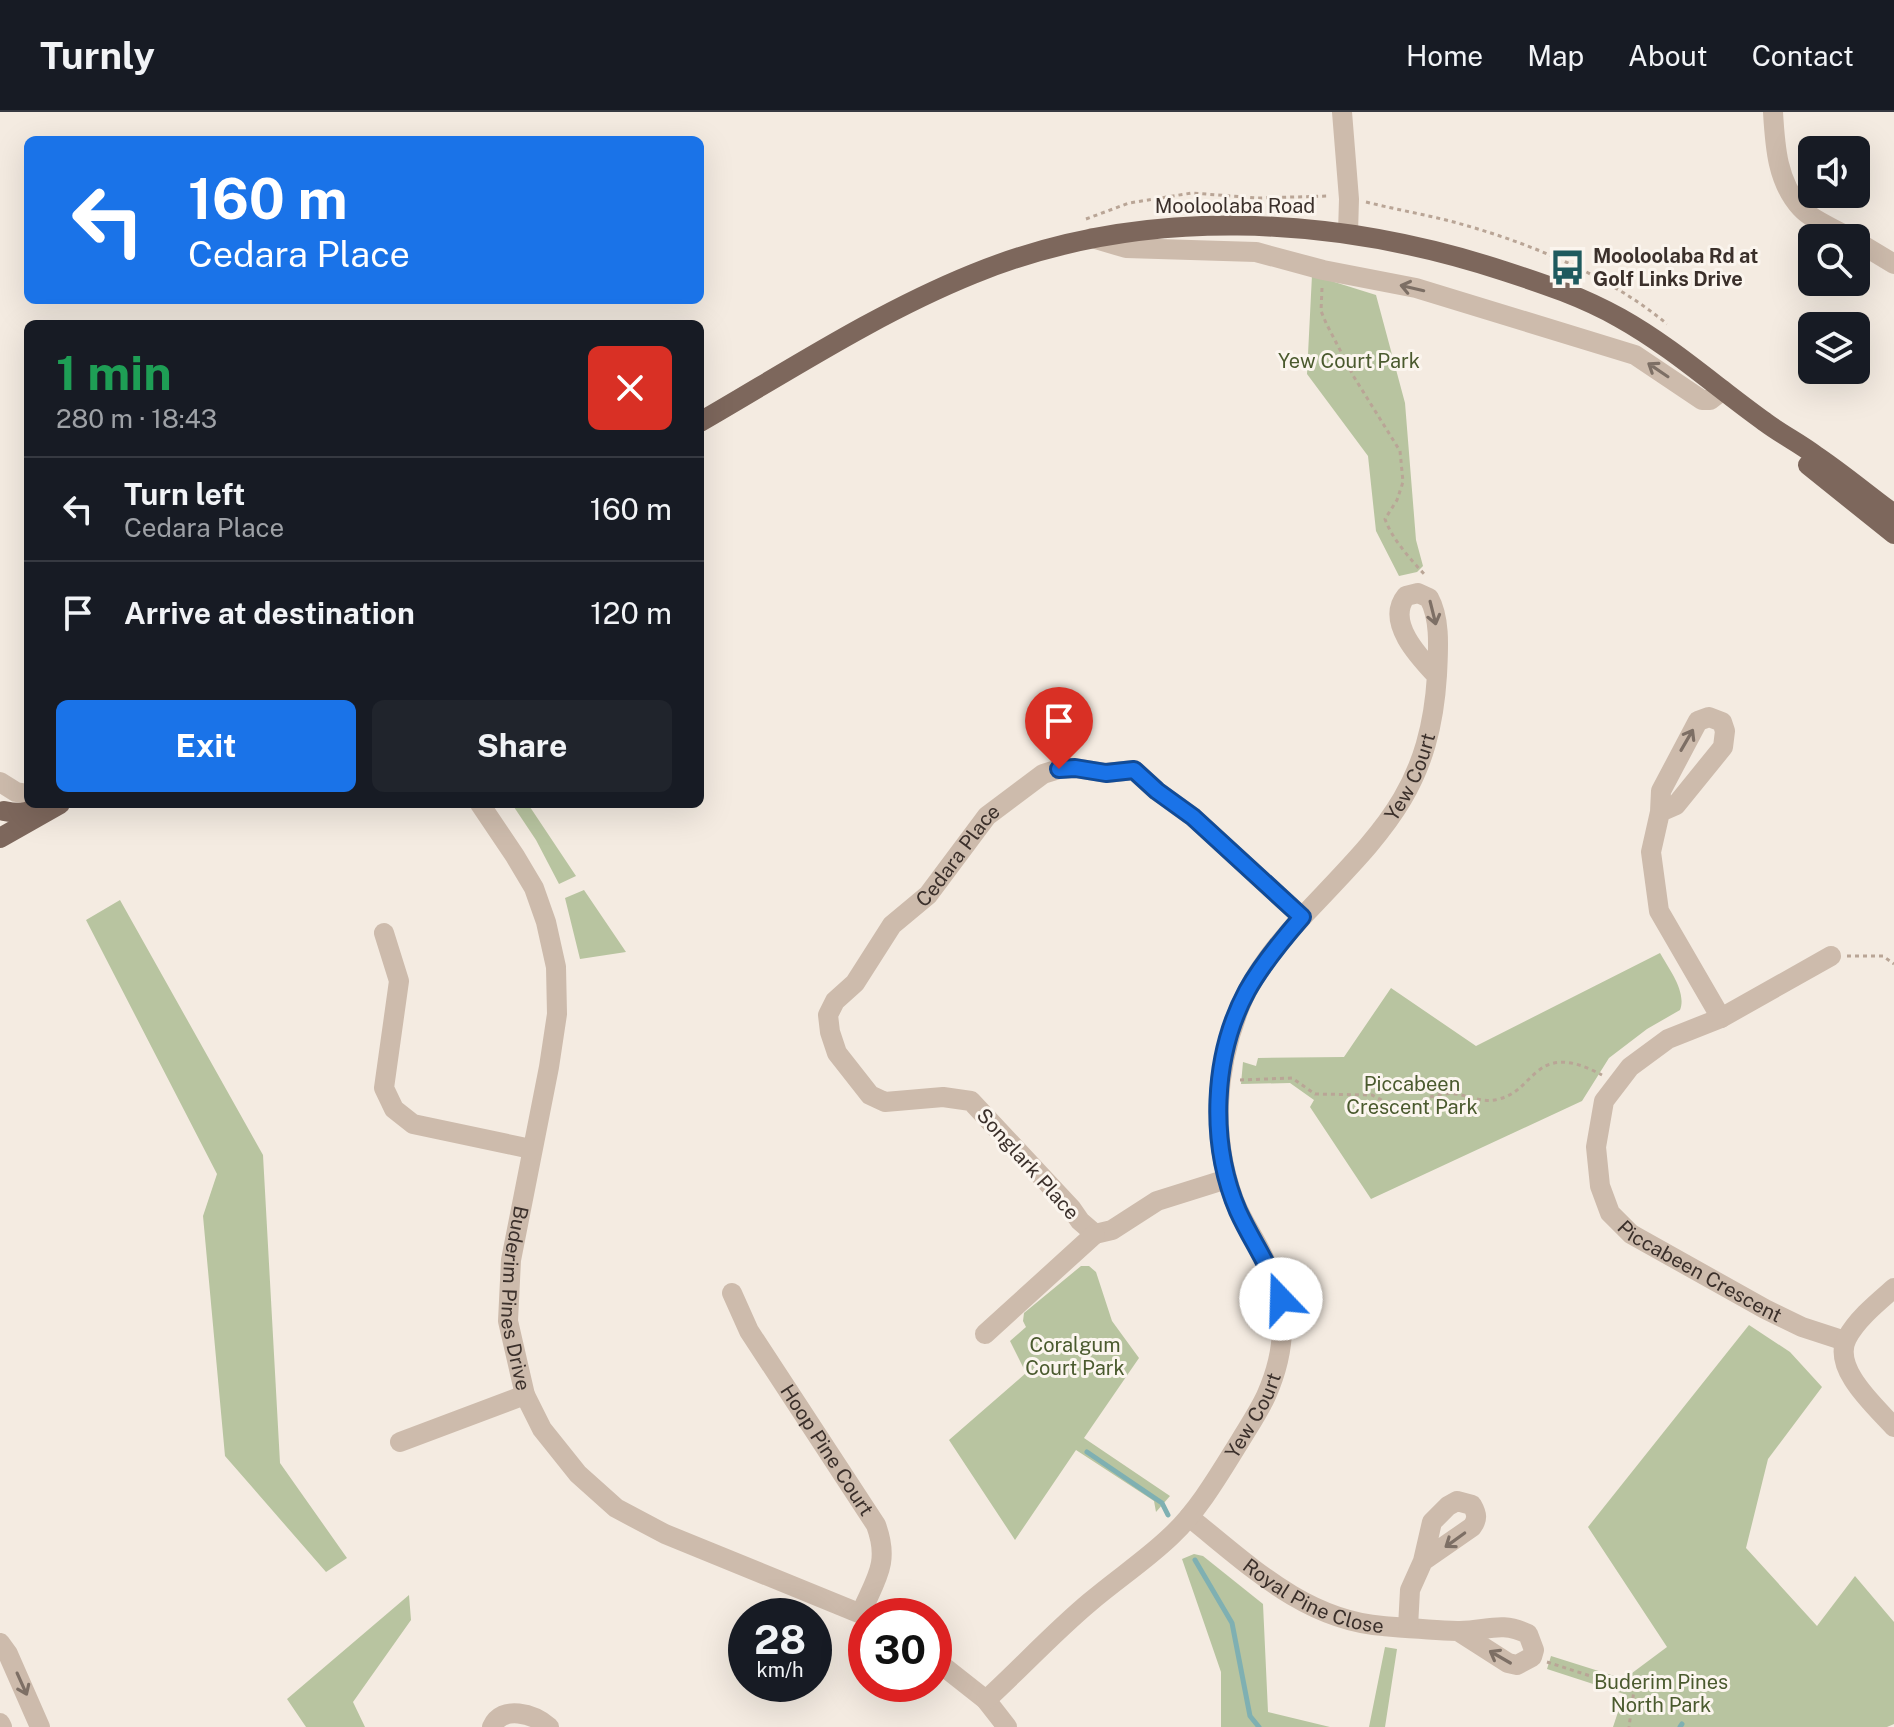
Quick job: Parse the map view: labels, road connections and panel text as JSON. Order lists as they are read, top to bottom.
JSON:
{
  "streets": {
    "main road": ["Mooloolaba Road"],
    "street": [
      "Yew Court",
      "Cedara Place",
      "Songlark Place",
      "Piccabeen Crescent",
      "Buderim Pines Drive",
      "Hoop Pine Court",
      "Royal Pine Close"
    ]
  },
  "crossings": [
    ["Yew Court", "Cedara Place"],
    ["Yew Court", "Songlark Place"],
    ["Yew Court", "Royal Pine Close"],
    ["Cedara Place", "Songlark Place"]
  ],
  "parks": [
    "Yew Court Park",
    "Piccabeen Crescent Park",
    "Coralgum Court Park",
    "Buderim Pines North Park"
  ],
  "places": {
    "bus stop": ["Mooloolaba Rd at Golf Links Drive"]
  },
  "page": {
    "header": "Turnly",
    "nav": [
      "Home",
      "Map",
      "About",
      "Contact"
    ],
    "turn": ["160 m", "Cedara Place"],
    "heading": ["1 min", "280 m · 18:43"],
    "list": [
      {
        "name": "Turn left",
        "note": "Cedara Place",
        "value": "160 m"
      },
      {
        "name": "Arrive at destination",
        "value": "120 m"
      }
    ],
    "buttons": ["Exit", "Share"],
    "speed": "28 km/h",
    "limit": "30"
  }
}
